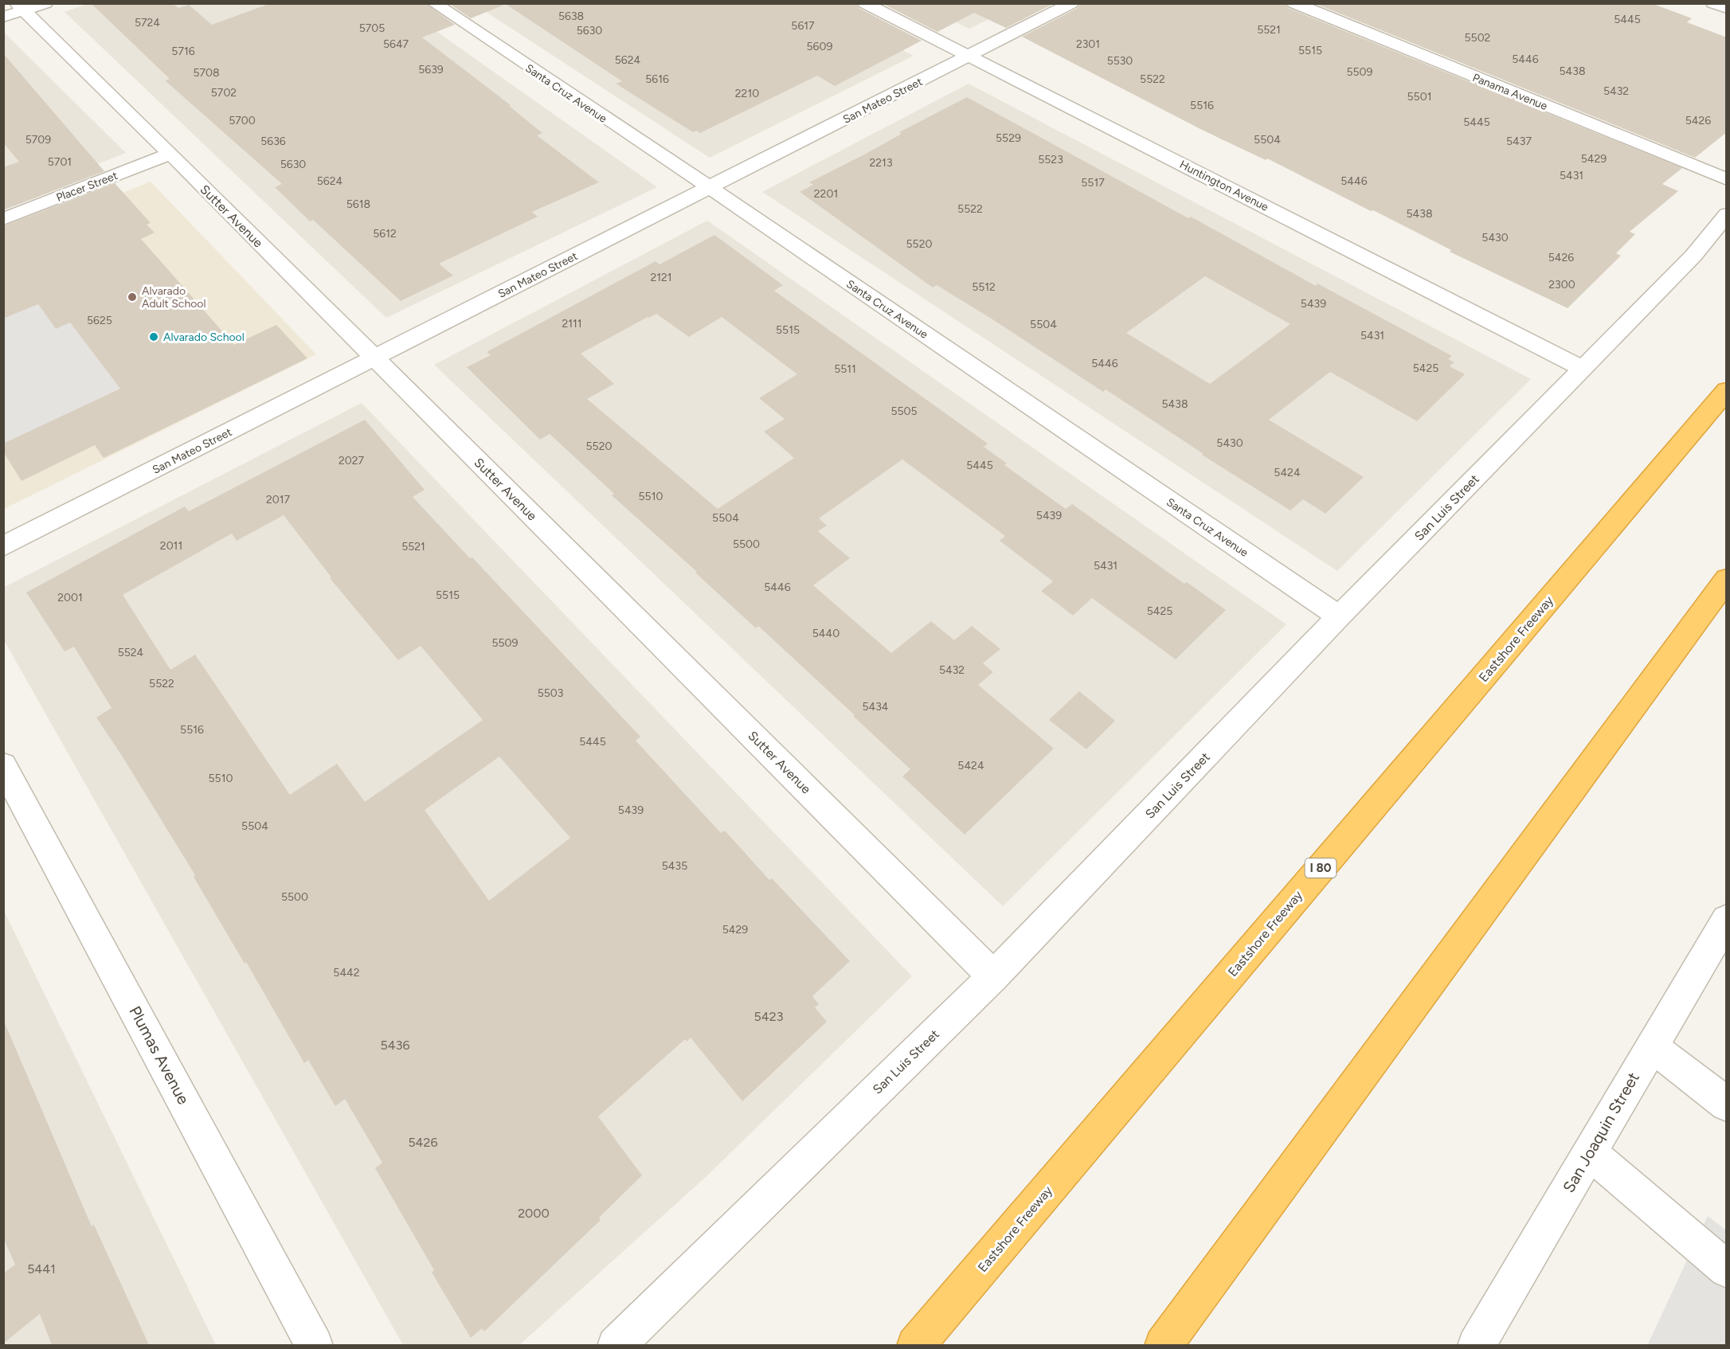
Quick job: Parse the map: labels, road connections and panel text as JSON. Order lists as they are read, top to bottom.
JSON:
{
  "streets": {
    "highway": ["Eastshore Freeway", "I 80"],
    "street": [
      "Panama Avenue",
      "Santa Cruz Avenue",
      "San Mateo Street",
      "Huntington Avenue",
      "Placer Street",
      "Sutter Avenue",
      "San Luis Street",
      "Plumas Avenue",
      "San Joaquin Street"
    ]
  },
  "crossings": [
    ["Santa Cruz Avenue", "San Mateo Street"],
    ["Santa Cruz Avenue", "San Luis Street"],
    ["San Mateo Street", "Huntington Avenue"],
    ["San Mateo Street", "Sutter Avenue"],
    ["Huntington Avenue", "San Luis Street"],
    ["Placer Street", "Sutter Avenue"],
    ["Sutter Avenue", "San Luis Street"]
  ],
  "places": ["Alvarado Adult School", "Alvarado School"],
  "house_numbers": [
    "5638",
    "5445",
    "5724",
    "5617",
    "5705",
    "5521",
    "5630",
    "5502",
    "5647",
    "2301",
    "5609",
    "5515",
    "5716",
    "5446",
    "5624",
    "5530",
    "5639",
    "5438",
    "5509",
    "5708",
    "5616",
    "5522",
    "5432",
    "5702",
    "2210",
    "5501",
    "5516",
    "5700",
    "5426",
    "5445",
    "5529",
    "5709",
    "5504",
    "5636",
    "5437",
    "5429",
    "5523",
    "5701",
    "2213",
    "5630",
    "5431",
    "5624",
    "5446",
    "5517",
    "2201",
    "5618",
    "5522",
    "5438",
    "5612",
    "5430",
    "5520",
    "5426",
    "2121",
    "2300",
    "5512",
    "5439",
    "5625",
    "2111",
    "5504",
    "5515",
    "5431",
    "5446",
    "5425",
    "5511",
    "5438",
    "5505",
    "5430",
    "5520",
    "2027",
    "5445",
    "5424",
    "5510",
    "2017",
    "5439",
    "5504",
    "5500",
    "2011",
    "5521",
    "5431",
    "5446",
    "5515",
    "2001",
    "5425",
    "5440",
    "5509",
    "5524",
    "5432",
    "5522",
    "5503",
    "5434",
    "5516",
    "5445",
    "5424",
    "5510",
    "5439",
    "5504",
    "5435",
    "5500",
    "5429",
    "5442",
    "5423",
    "5436",
    "5426",
    "2000",
    "5441"
  ]
}
